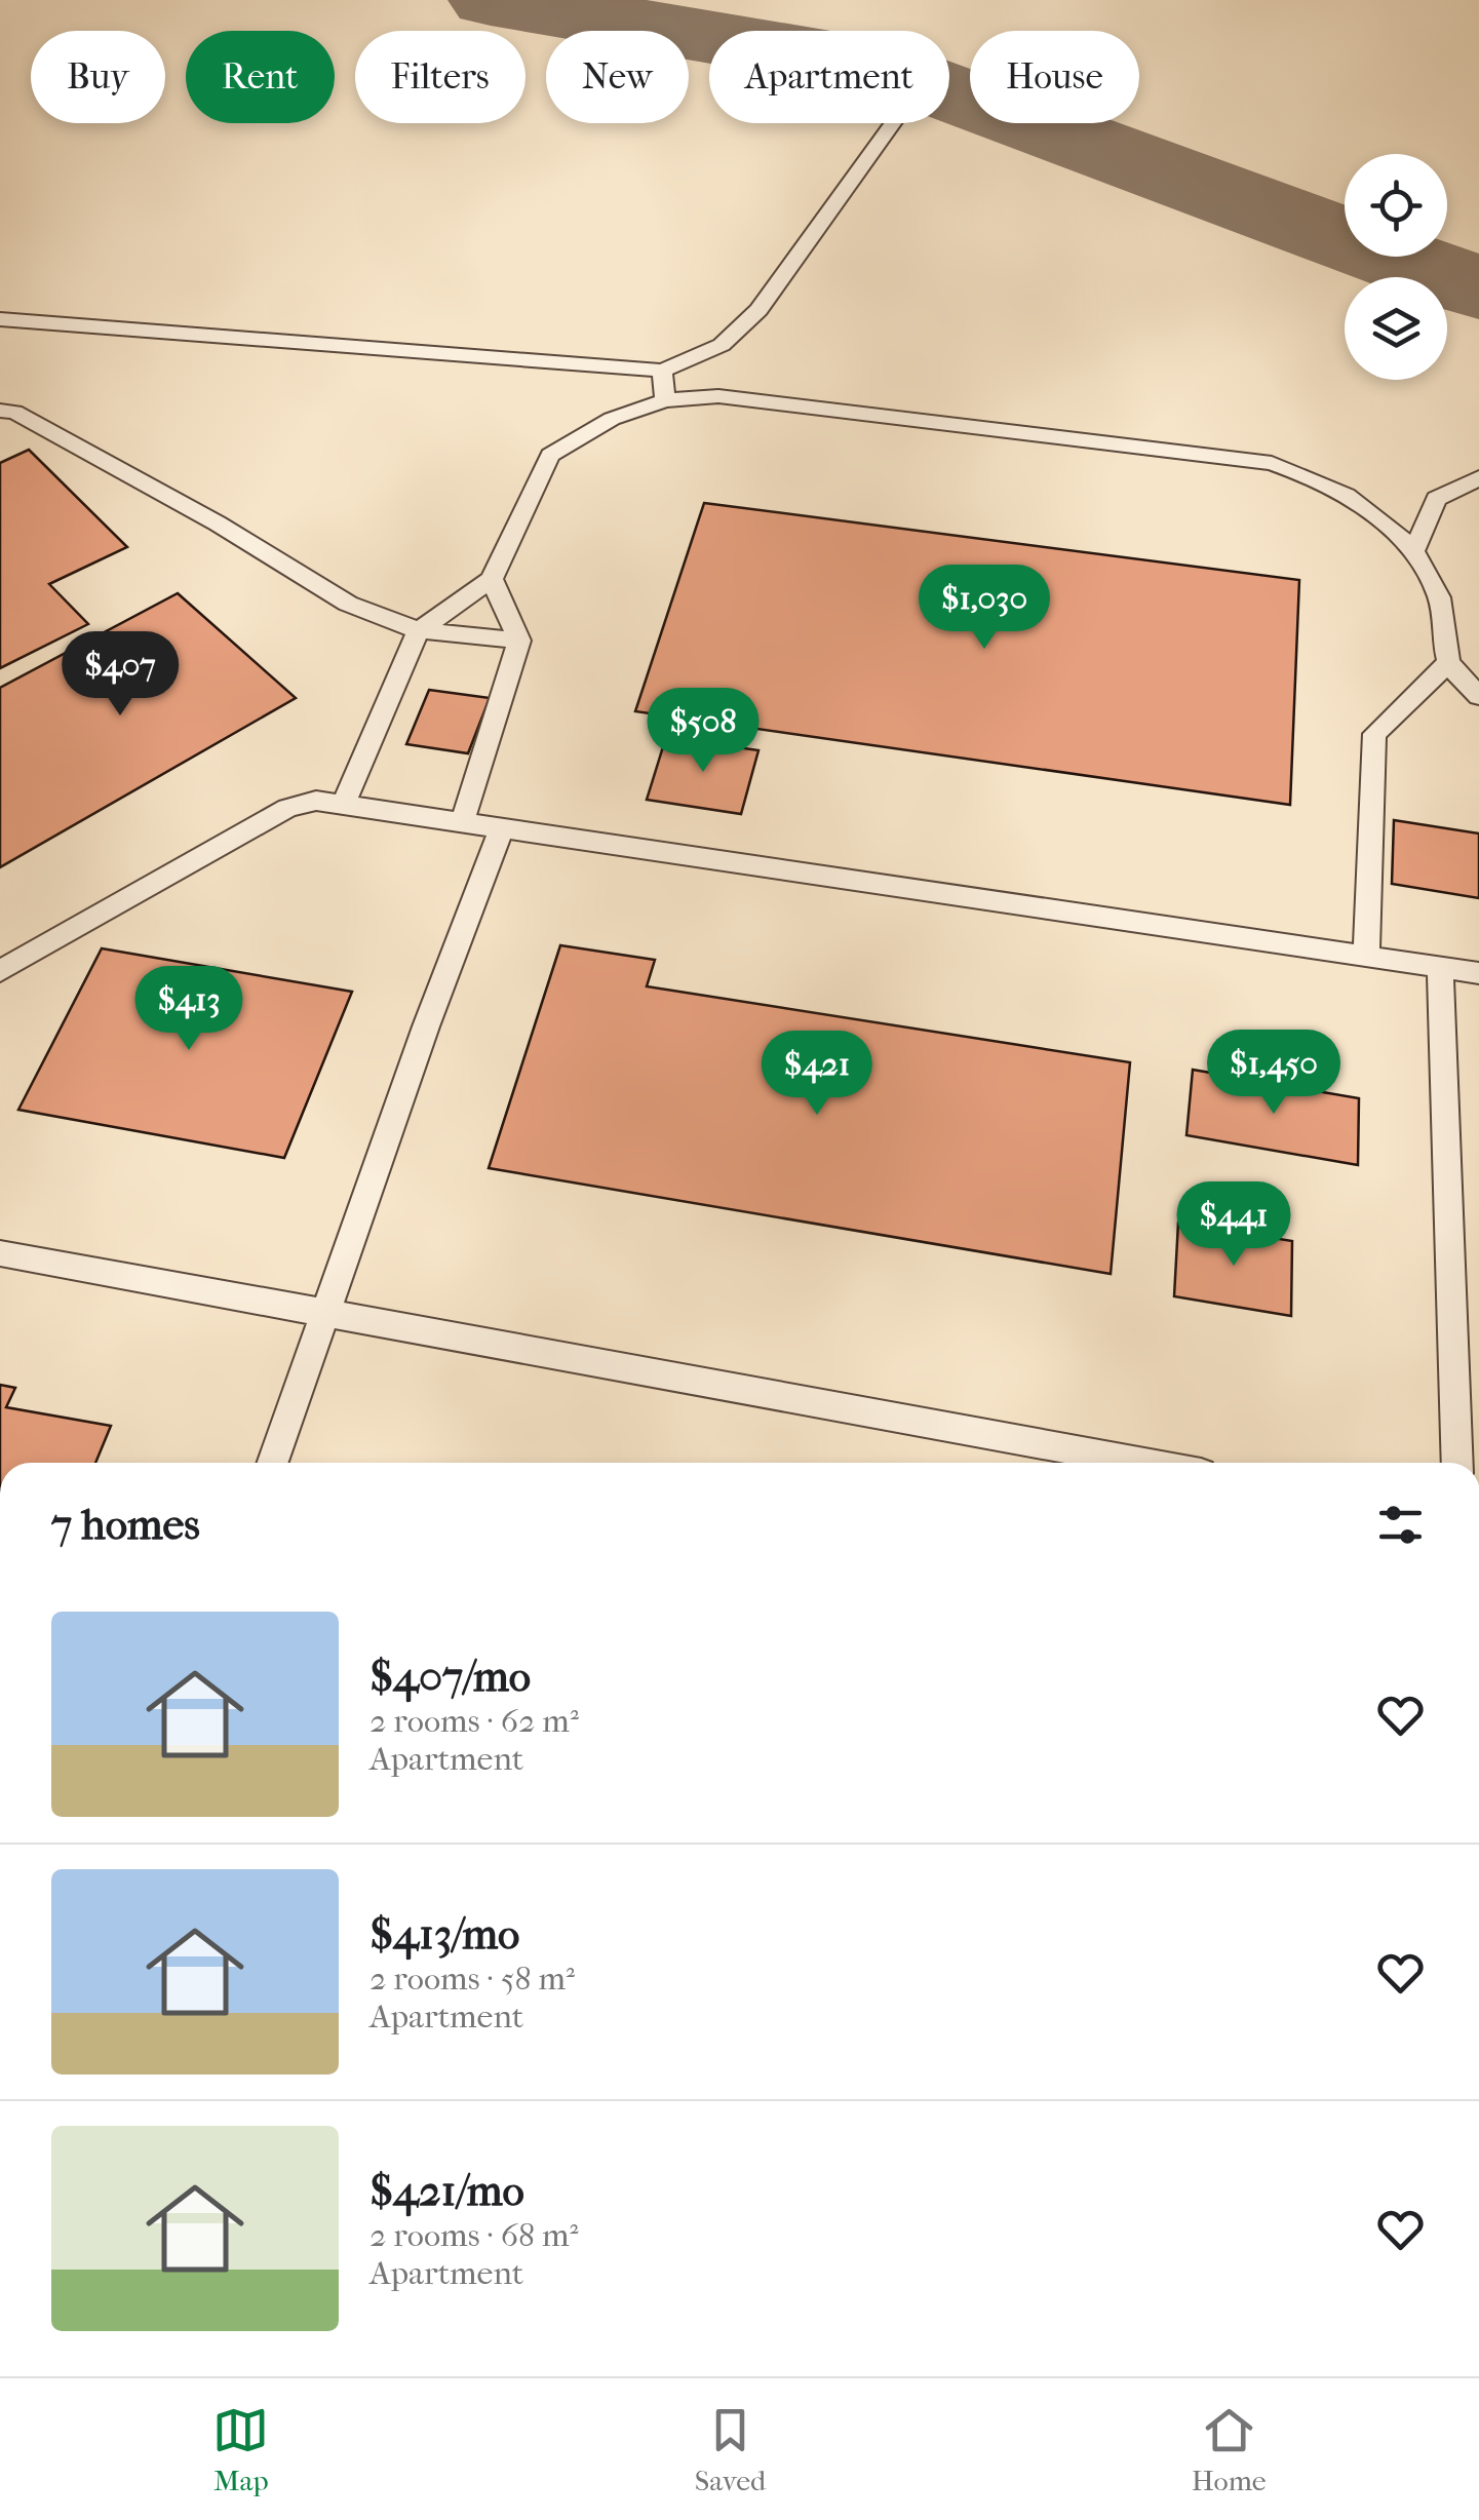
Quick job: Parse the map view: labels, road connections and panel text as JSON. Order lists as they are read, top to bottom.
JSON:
{
  "page": {
    "chip": [
      "Buy",
      "Rent",
      "Filters",
      "New",
      "Apartment",
      "House"
    ],
    "price": [
      "$1,030",
      "$407",
      "$508",
      "$413",
      "$1,450",
      "$421",
      "$441"
    ],
    "heading": "7 homes",
    "list": [
      {
        "name": "$407/mo",
        "note": "2 rooms · 62 m² · Apartment"
      },
      {
        "name": "$413/mo",
        "note": "2 rooms · 58 m² · Apartment"
      },
      {
        "name": "$421/mo",
        "note": "2 rooms · 68 m² · Apartment"
      }
    ],
    "tabs": ["Map", "Saved", "Home"]
  }
}
